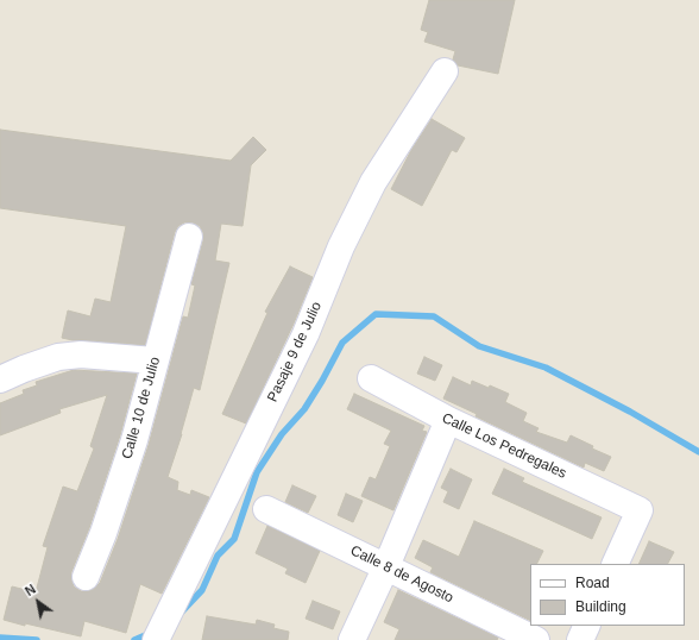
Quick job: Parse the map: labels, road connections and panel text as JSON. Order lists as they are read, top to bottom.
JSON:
{
  "streets": {
    "street": [
      "Pasaje 9 de Julio",
      "Calle 10 de Julio",
      "Calle Los Pedregales",
      "Calle 8 de Agosto"
    ]
  },
  "legend": ["Road", "Building"],
  "north": "top left"
}
